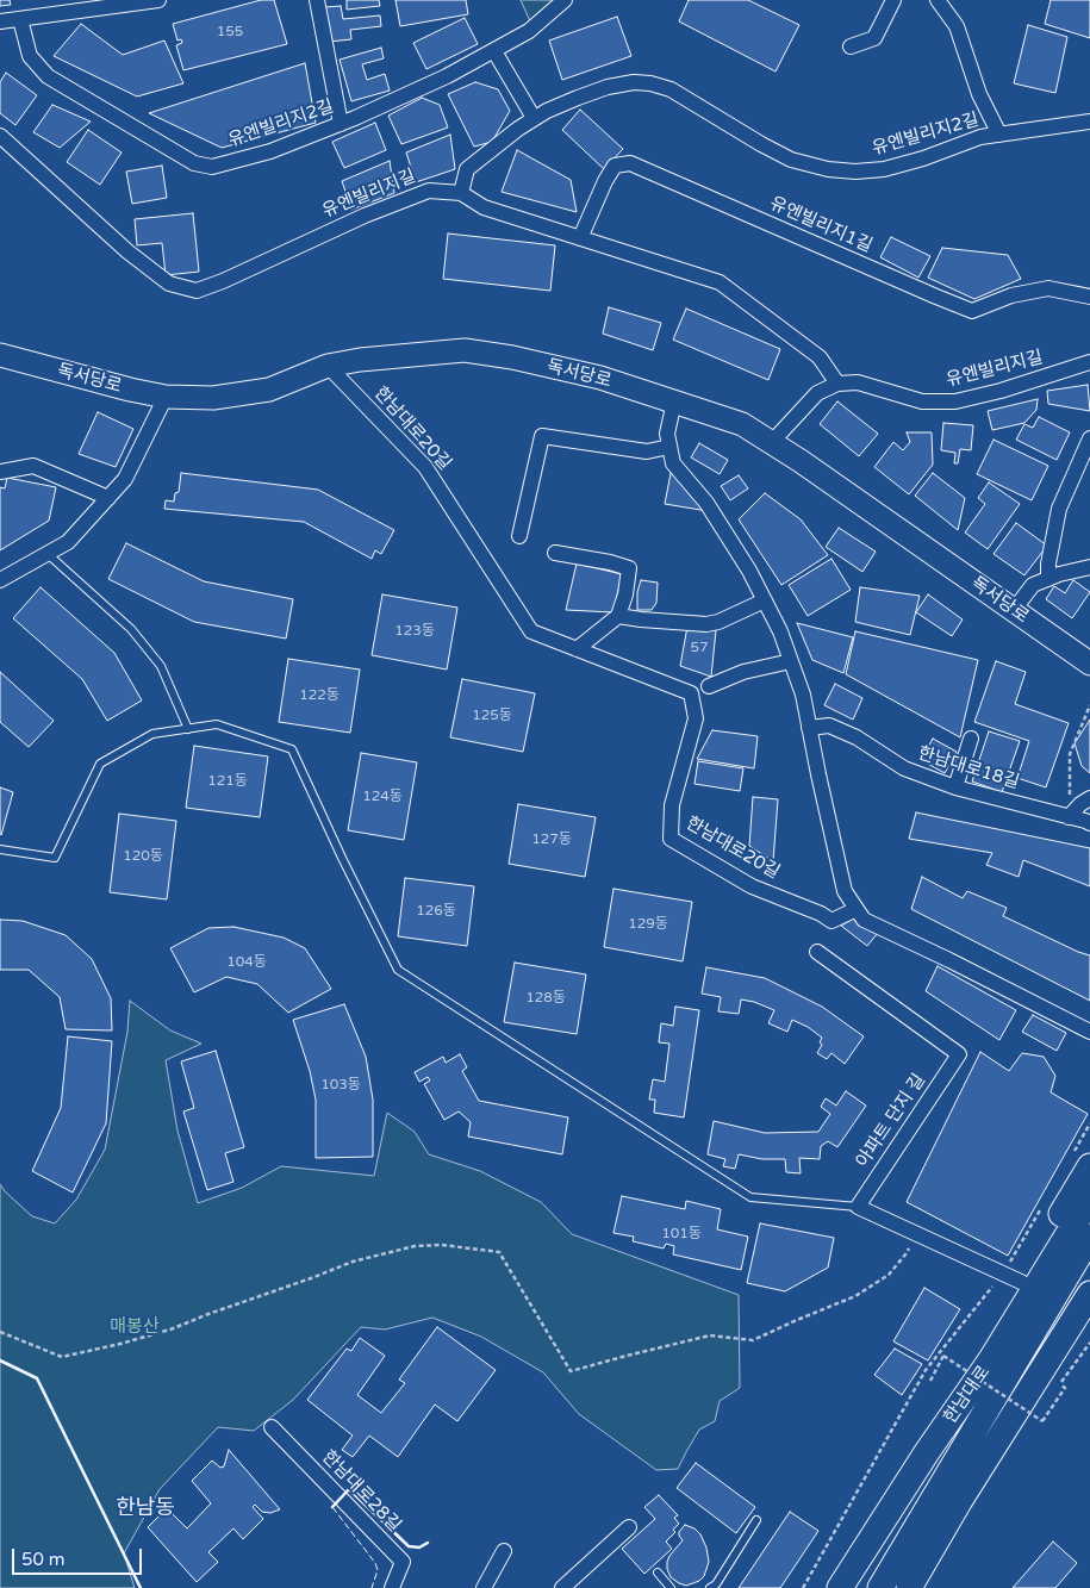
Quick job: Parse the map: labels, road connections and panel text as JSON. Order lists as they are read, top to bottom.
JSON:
{
  "streets": {
    "main road": ["독서당로", "한남대로"],
    "street": [
      "유엔빌리지2길",
      "유엔빌리지길",
      "유엔빌리지1길",
      "한남대로20길",
      "한남대로18길",
      "아파트 단지 길",
      "한남대로28길"
    ]
  },
  "crossings": [
    ["유엔빌리지2길", "유엔빌리지길"],
    ["유엔빌리지길", "유엔빌리지1길"],
    ["독서당로", "한남대로20길"]
  ],
  "districts": ["한남동"],
  "parks": ["매봉산"],
  "house_numbers": [
    "155",
    "123동",
    "57",
    "122동",
    "125동",
    "121동",
    "124동",
    "127동",
    "120동",
    "126동",
    "129동",
    "104동",
    "128동",
    "103동",
    "101동"
  ],
  "scale_bar": "50 m"
}
